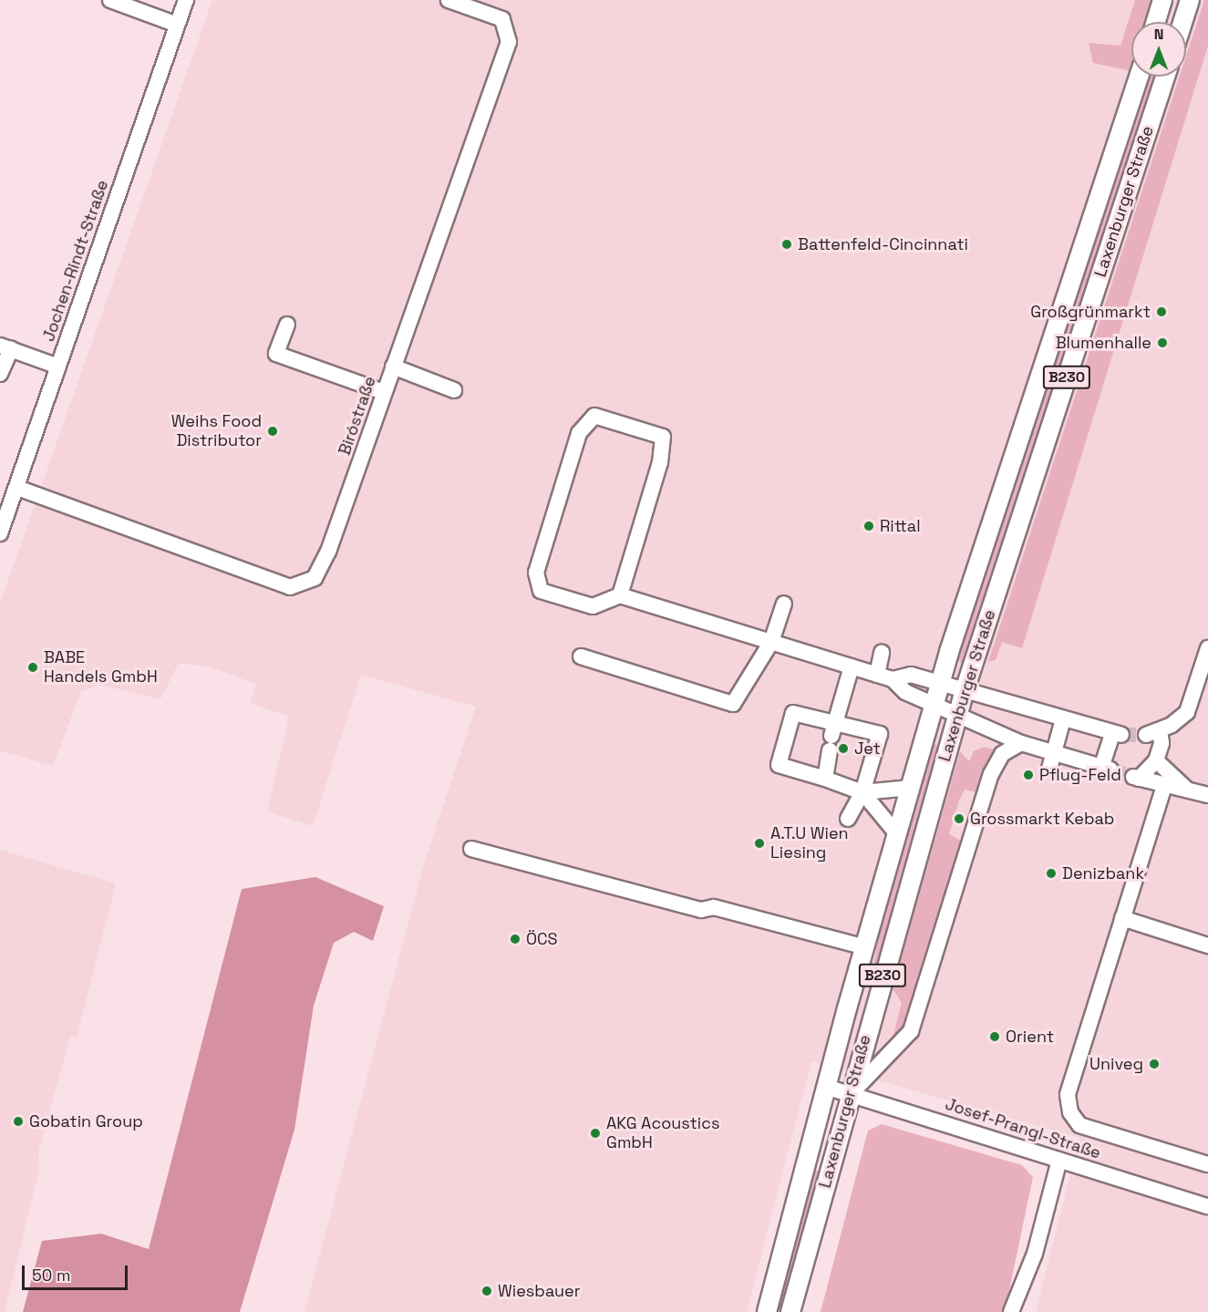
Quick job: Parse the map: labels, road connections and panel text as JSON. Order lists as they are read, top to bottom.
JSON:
{
  "streets": {
    "main road": ["Laxenburger Straße", "B230"],
    "street": ["Jochen-Rindt-Straße", "Biróstraße", "Josef-Prangl-Straße"]
  },
  "crossings": [
    ["Laxenburger Straße", "Josef-Prangl-Straße"],
    ["Jochen-Rindt-Straße", "Biróstraße"]
  ],
  "places": [
    "Battenfeld-Cincinnati",
    "Großgrünmarkt",
    "Blumenhalle",
    "Weihs Food Distributor",
    "Rittal",
    "BABE Handels GmbH",
    "Jet",
    "Pflug-Feld",
    "Grossmarkt Kebab",
    "A.T.U Wien Liesing",
    "Denizbank",
    "ÖCS",
    "Orient",
    "Univeg",
    "Gobatin Group",
    "AKG Acoustics GmbH",
    "Wiesbauer"
  ],
  "scale_bar": "50 m",
  "north": "top"
}
